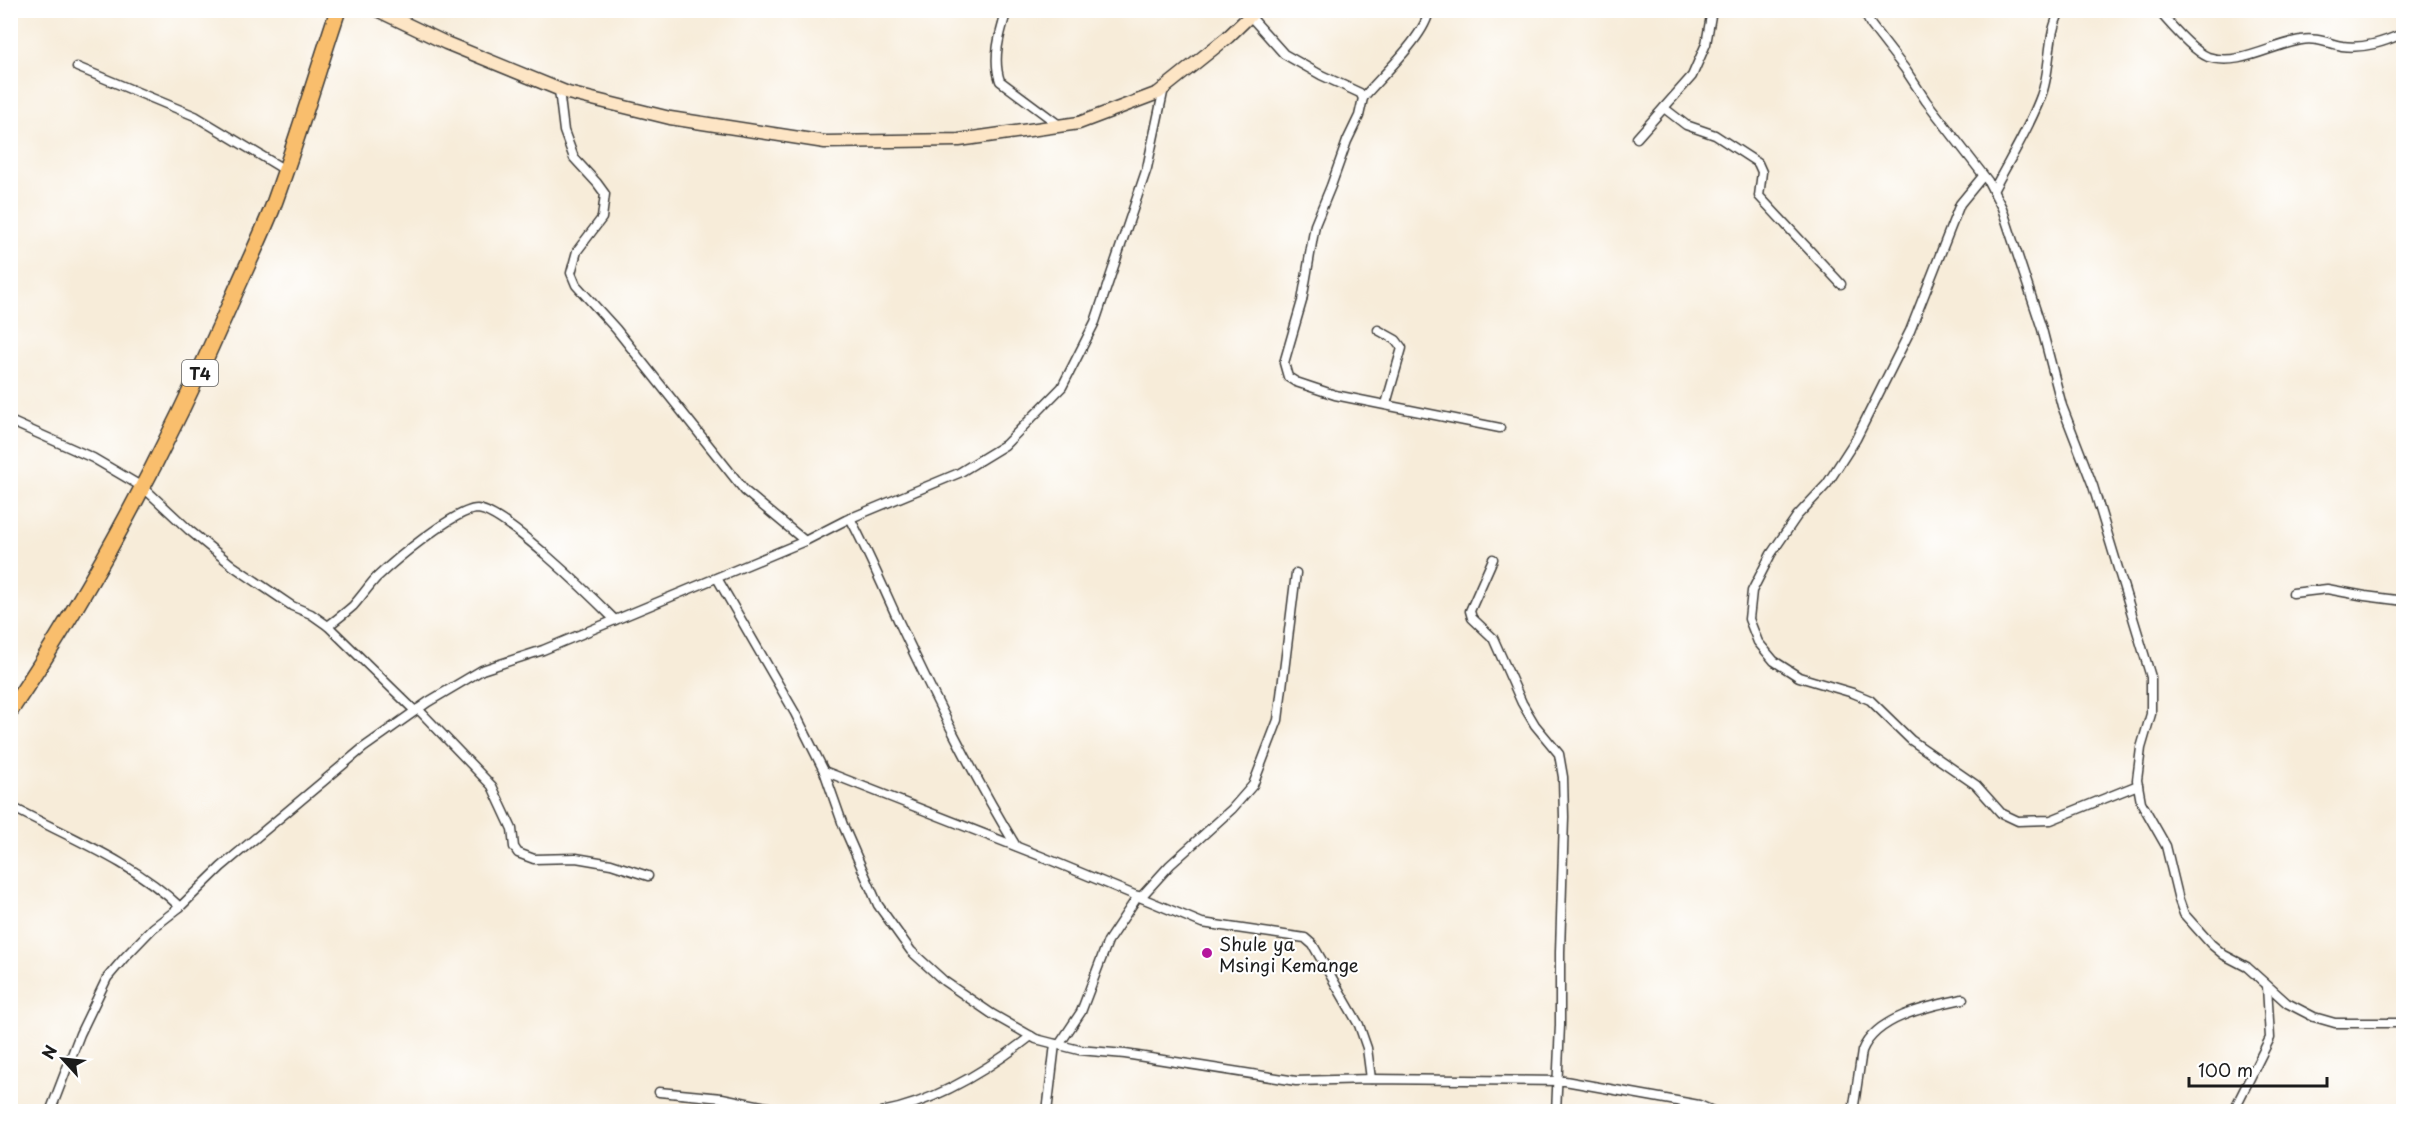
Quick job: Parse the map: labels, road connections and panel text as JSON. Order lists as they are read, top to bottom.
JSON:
{
  "streets": {
    "highway": ["T4"]
  },
  "places": ["Shule ya Msingi Kemange"],
  "scale_bar": "100 m",
  "north": "top left"
}
